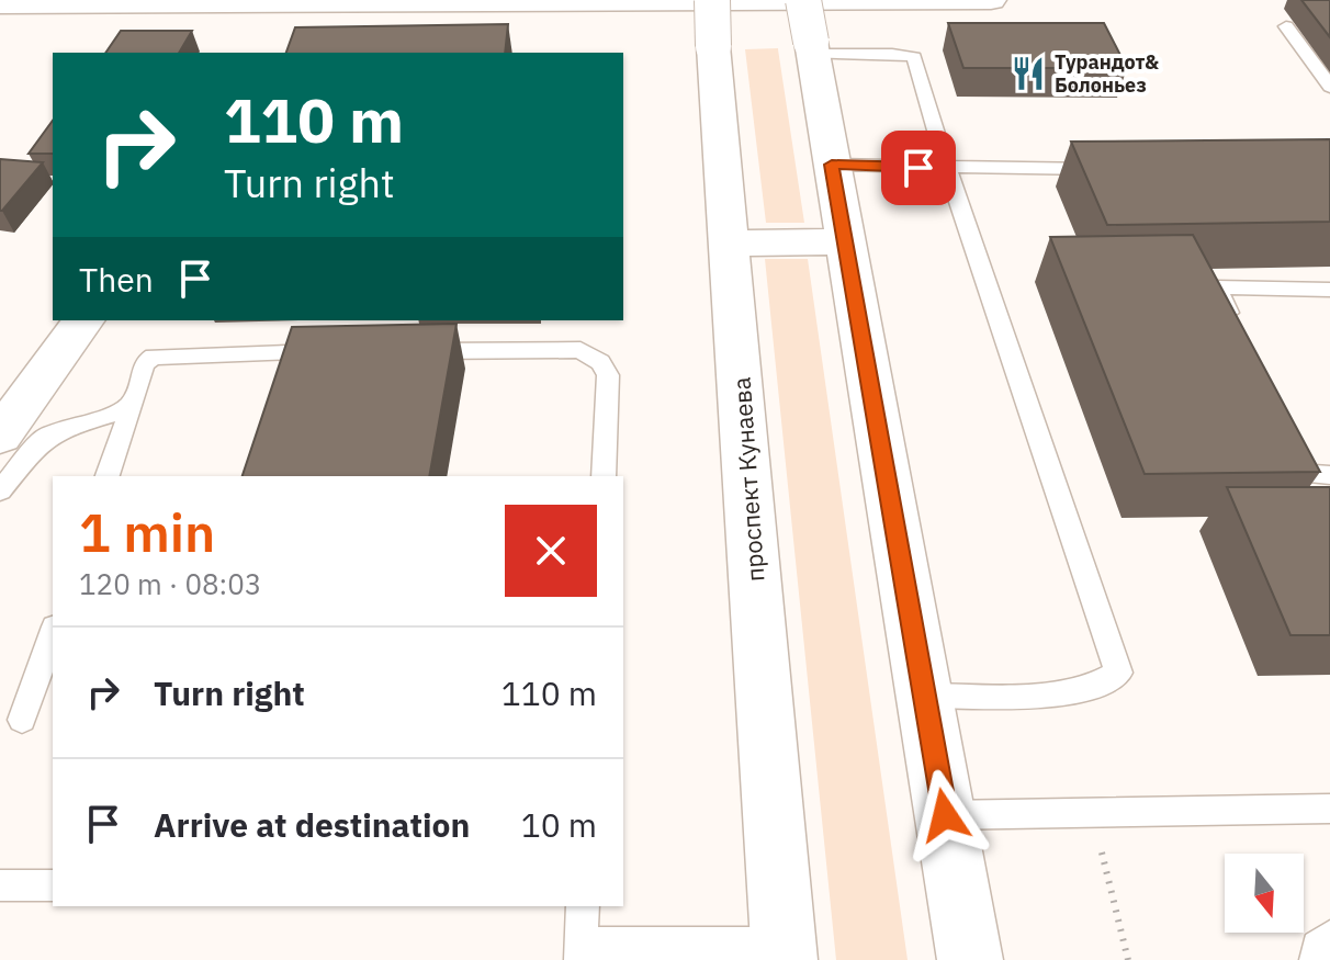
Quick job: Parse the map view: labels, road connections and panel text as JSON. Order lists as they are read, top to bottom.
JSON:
{
  "streets": {
    "main road": ["проспект Кунаева"]
  },
  "places": {
    "restaurant": ["Турандот& Болоньез"]
  },
  "north": "bottom",
  "page": {
    "turn": ["110 m", "Turn right"],
    "then": "Then",
    "heading": ["1 min", "120 m · 08:03"],
    "list": [
      {
        "name": "Turn right",
        "value": "110 m"
      },
      {
        "name": "Arrive at destination",
        "value": "10 m"
      }
    ]
  }
}
